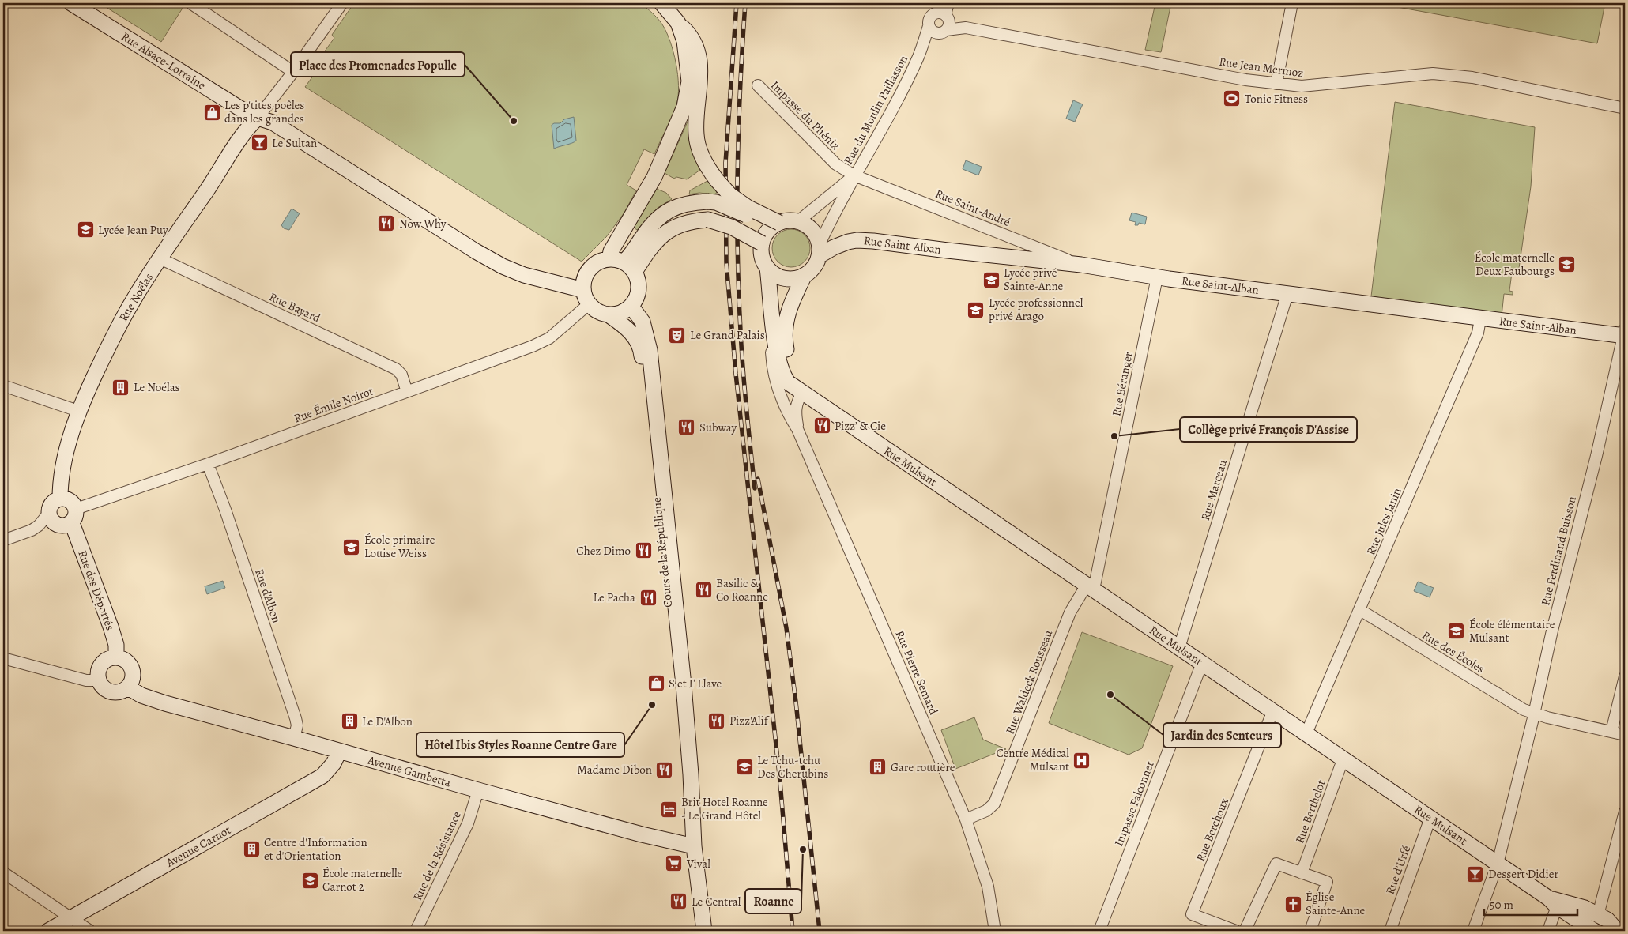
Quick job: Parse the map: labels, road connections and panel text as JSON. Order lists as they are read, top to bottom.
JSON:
{
  "streets": {
    "main road": [
      "Rue Alsace-Lorraine",
      "Rue Saint-Alban",
      "Rue Noëlas",
      "Rue Mulsant",
      "Cours de la République",
      "Rue des Déportés",
      "Avenue Gambetta",
      "Avenue Carnot"
    ],
    "street": [
      "Rue Jean Mermoz",
      "Rue du Moulin Paillasson",
      "Impasse du Phénix",
      "Rue Saint-André",
      "Rue Bayard",
      "Rue Béranger",
      "Rue Émile Noirot",
      "Rue Marceau",
      "Rue Jules Janin",
      "Rue Ferdinand Buisson",
      "Rue d'Albon",
      "Rue des Écoles",
      "Rue Pierre Semard",
      "Rue Waldeck Rousseau",
      "Impasse Falconnet",
      "Rue Berthelot",
      "Rue Berchoux",
      "Rue de la Résistance",
      "Rue d'Urfé"
    ]
  },
  "crossings": [
    ["Rue Alsace-Lorraine", "Rue Noëlas"],
    ["Rue Alsace-Lorraine", "Rue Émile Noirot"],
    ["Rue Alsace-Lorraine", "Cours de la République"],
    ["Rue Jean Mermoz", "Rue du Moulin Paillasson"],
    ["Rue du Moulin Paillasson", "Impasse du Phénix"],
    ["Rue du Moulin Paillasson", "Rue Saint-André"],
    ["Rue du Moulin Paillasson", "Rue Saint-Alban"],
    ["Rue du Moulin Paillasson", "Rue Mulsant"],
    ["Impasse du Phénix", "Rue Saint-André"],
    ["Rue Saint-André", "Rue Saint-Alban"],
    ["Rue Saint-Alban", "Rue Béranger"],
    ["Rue Saint-Alban", "Rue Mulsant"],
    ["Rue Saint-Alban", "Rue Marceau"],
    ["Rue Saint-Alban", "Rue Jules Janin"],
    ["Rue Saint-Alban", "Rue Ferdinand Buisson"],
    ["Rue Noëlas", "Rue Bayard"],
    ["Rue Noëlas", "Rue Émile Noirot"],
    ["Rue Noëlas", "Rue des Déportés"],
    ["Rue Bayard", "Rue Émile Noirot"],
    ["Rue Béranger", "Rue Mulsant"],
    ["Rue Béranger", "Rue Waldeck Rousseau"],
    ["Rue Émile Noirot", "Cours de la République"],
    ["Rue Émile Noirot", "Rue des Déportés"],
    ["Rue Émile Noirot", "Rue d'Albon"],
    ["Rue Mulsant", "Rue Marceau"],
    ["Rue Mulsant", "Rue Jules Janin"],
    ["Rue Mulsant", "Rue Ferdinand Buisson"],
    ["Rue Mulsant", "Rue Pierre Semard"],
    ["Rue Mulsant", "Rue Waldeck Rousseau"],
    ["Rue Mulsant", "Impasse Falconnet"],
    ["Rue Mulsant", "Rue Berthelot"],
    ["Rue Mulsant", "Rue Berchoux"],
    ["Rue Mulsant", "Rue d'Urfé"],
    ["Rue Jules Janin", "Rue des Écoles"],
    ["Rue Ferdinand Buisson", "Rue des Écoles"],
    ["Cours de la République", "Avenue Gambetta"],
    ["Rue des Déportés", "Avenue Gambetta"],
    ["Rue d'Albon", "Avenue Gambetta"],
    ["Rue Pierre Semard", "Rue Waldeck Rousseau"],
    ["Avenue Gambetta", "Avenue Carnot"],
    ["Avenue Gambetta", "Rue de la Résistance"]
  ],
  "places": {
    "sports": ["Tonic Fitness"],
    "shop": ["Les p'tites poêles dans les grandes", "S et F Llave"],
    "other": [
      "Place des Promenades Populle",
      "Collège privé François D'Assise",
      "Jardin des Senteurs",
      "Hôtel Ibis Styles Roanne Centre Gare",
      "Roanne"
    ],
    "bar": ["Le Sultan", "Dessert Didier"],
    "restaurant": [
      "Now Why",
      "Pizz’ & Cie",
      "Subway",
      "Chez Dimo",
      "Basilic & Co Roanne",
      "Le Pacha",
      "Pizz'Alif",
      "Madame Dibon",
      "Le Central"
    ],
    "school or university": [
      "Lycée Jean Puy",
      "École maternelle Deux Faubourgs",
      "Lycée privé Sainte-Anne",
      "Lycée professionnel privé Arago",
      "École primaire Louise Weiss",
      "École élémentaire Mulsant",
      "Le Tchu-tchu Des Cherubins",
      "École maternelle Carnot 2"
    ],
    "theatre": ["Le Grand Palais"],
    "building": [
      "Le Noélas",
      "Le D'Albon",
      "Gare routière",
      "Centre d'Information et d'Orientation"
    ],
    "hospital": ["Centre Médical Mulsant"],
    "hotel": ["Brit Hotel Roanne - Le Grand Hôtel"],
    "supermarket": ["Vival"],
    "church": ["Église Sainte-Anne"]
  },
  "scale_bar": "50 m"
}
